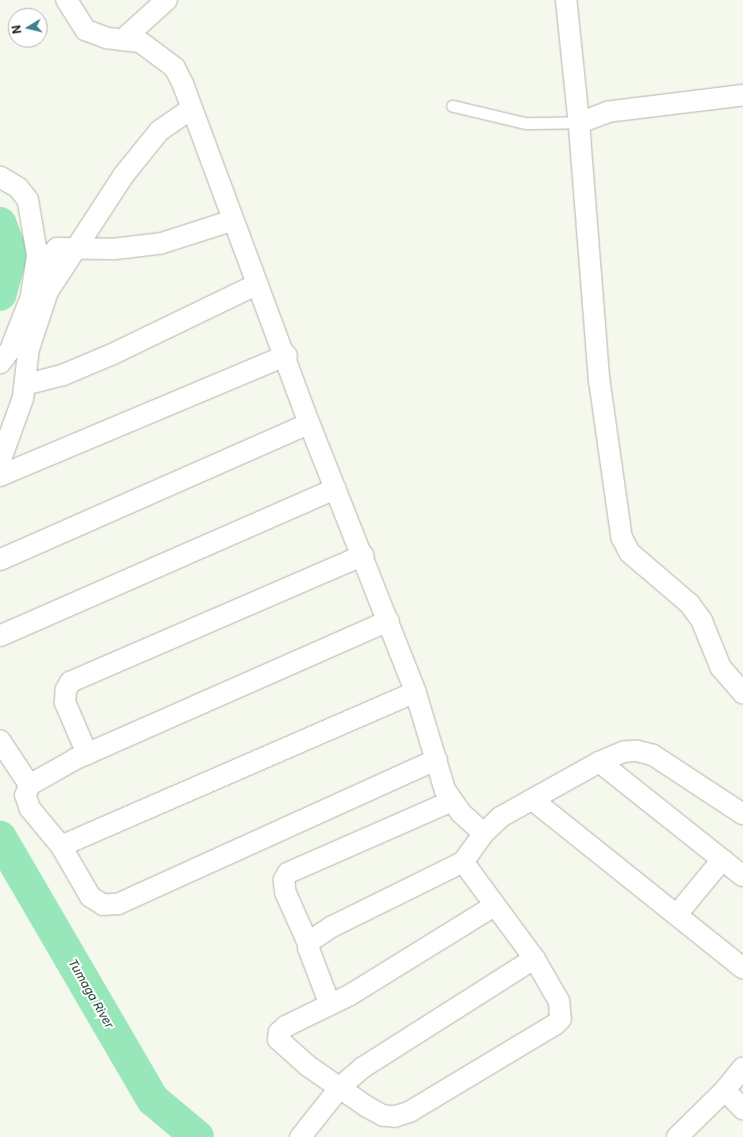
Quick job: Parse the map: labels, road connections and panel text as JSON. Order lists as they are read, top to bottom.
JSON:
{
  "water": ["Tumaga River"],
  "north": "left"
}
